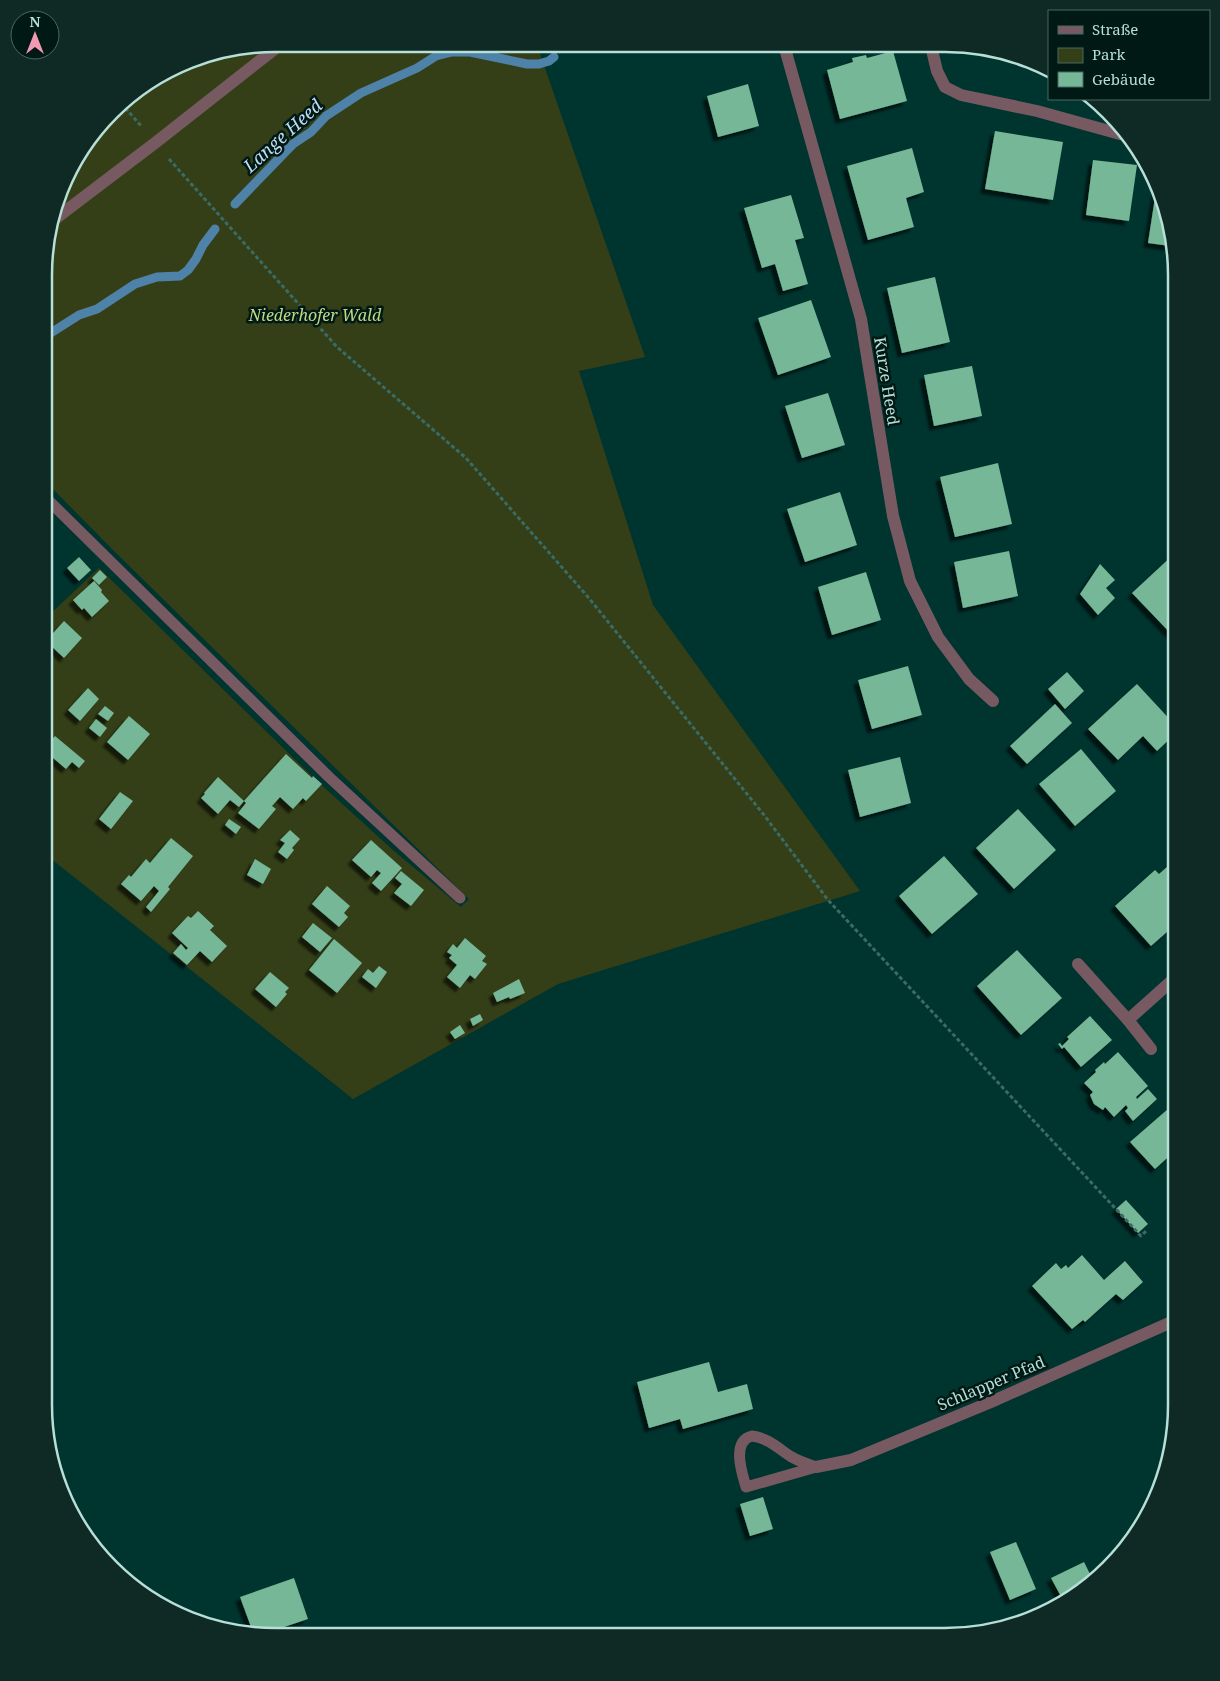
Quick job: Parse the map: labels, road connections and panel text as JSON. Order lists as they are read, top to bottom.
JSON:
{
  "streets": {
    "street": ["Kurze Heed", "Schlapper Pfad"]
  },
  "water": ["Lange Heed"],
  "parks": ["Niederhofer Wald"],
  "legend": ["Straße", "Park", "Gebäude"],
  "north": "top"
}
